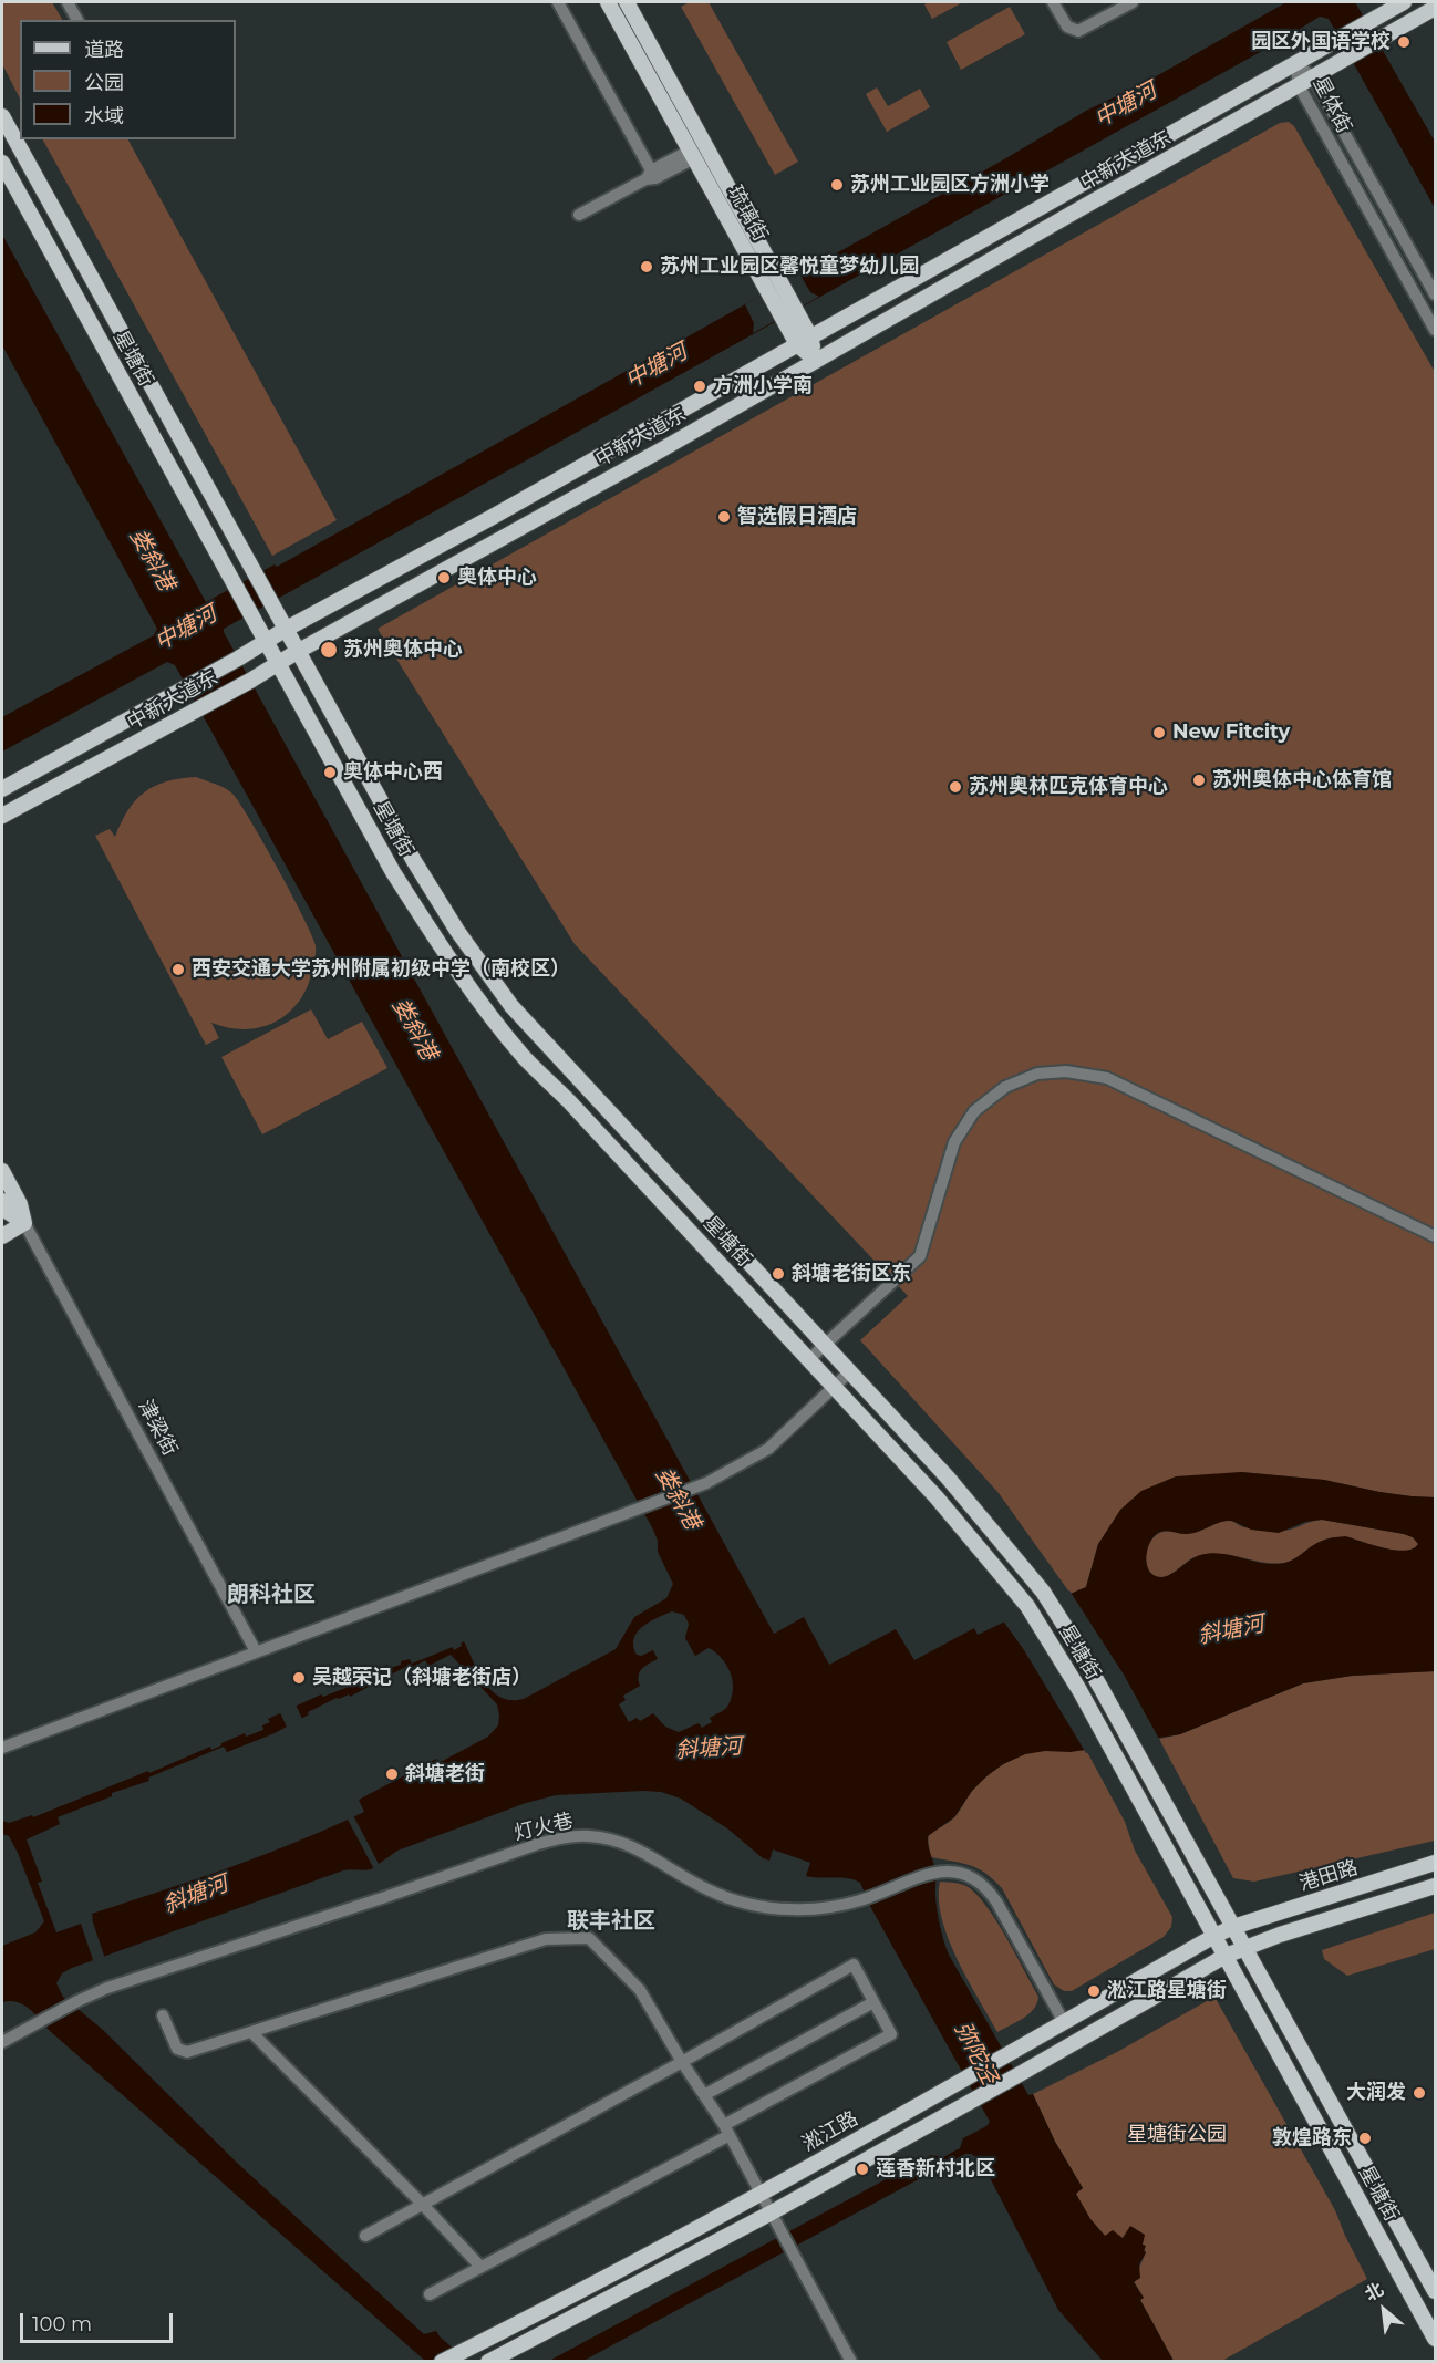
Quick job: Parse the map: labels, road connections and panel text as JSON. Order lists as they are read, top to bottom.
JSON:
{
  "streets": {
    "main road": [
      "中新大道东",
      "琉璃街",
      "星塘街",
      "津梁街",
      "港田路",
      "淞江路"
    ],
    "street": ["星体街", "灯火巷"]
  },
  "crossings": [
    ["星体街", "中新大道东"],
    ["中新大道东", "琉璃街"],
    ["中新大道东", "星塘街"],
    ["星塘街", "港田路"],
    ["星塘街", "淞江路"],
    ["灯火巷", "淞江路"],
    ["港田路", "淞江路"]
  ],
  "districts": ["朗科社区", "联丰社区"],
  "water": [
    "中塘河",
    "娄斜港",
    "斜塘河",
    "弥陀泾"
  ],
  "parks": ["星塘街公园"],
  "places": [
    "园区外国语学校",
    "苏州工业园区方洲小学",
    "苏州工业园区馨悦童梦幼儿园",
    "方洲小学南",
    "智选假日酒店",
    "奥体中心",
    "苏州奥体中心",
    "New Fitcity",
    "奥体中心西",
    "苏州奥体中心体育馆",
    "苏州奥林匹克体育中心",
    "西安交通大学苏州附属初级中学（南校区）",
    "斜塘老街区东",
    "吴越荣记（斜塘老街店）",
    "斜塘老街",
    "淞江路星塘街",
    "大润发",
    "敦煌路东",
    "莲香新村北区"
  ],
  "legend": ["道路", "公园", "水域"],
  "scale_bar": "100 m",
  "north": "top left"
}
